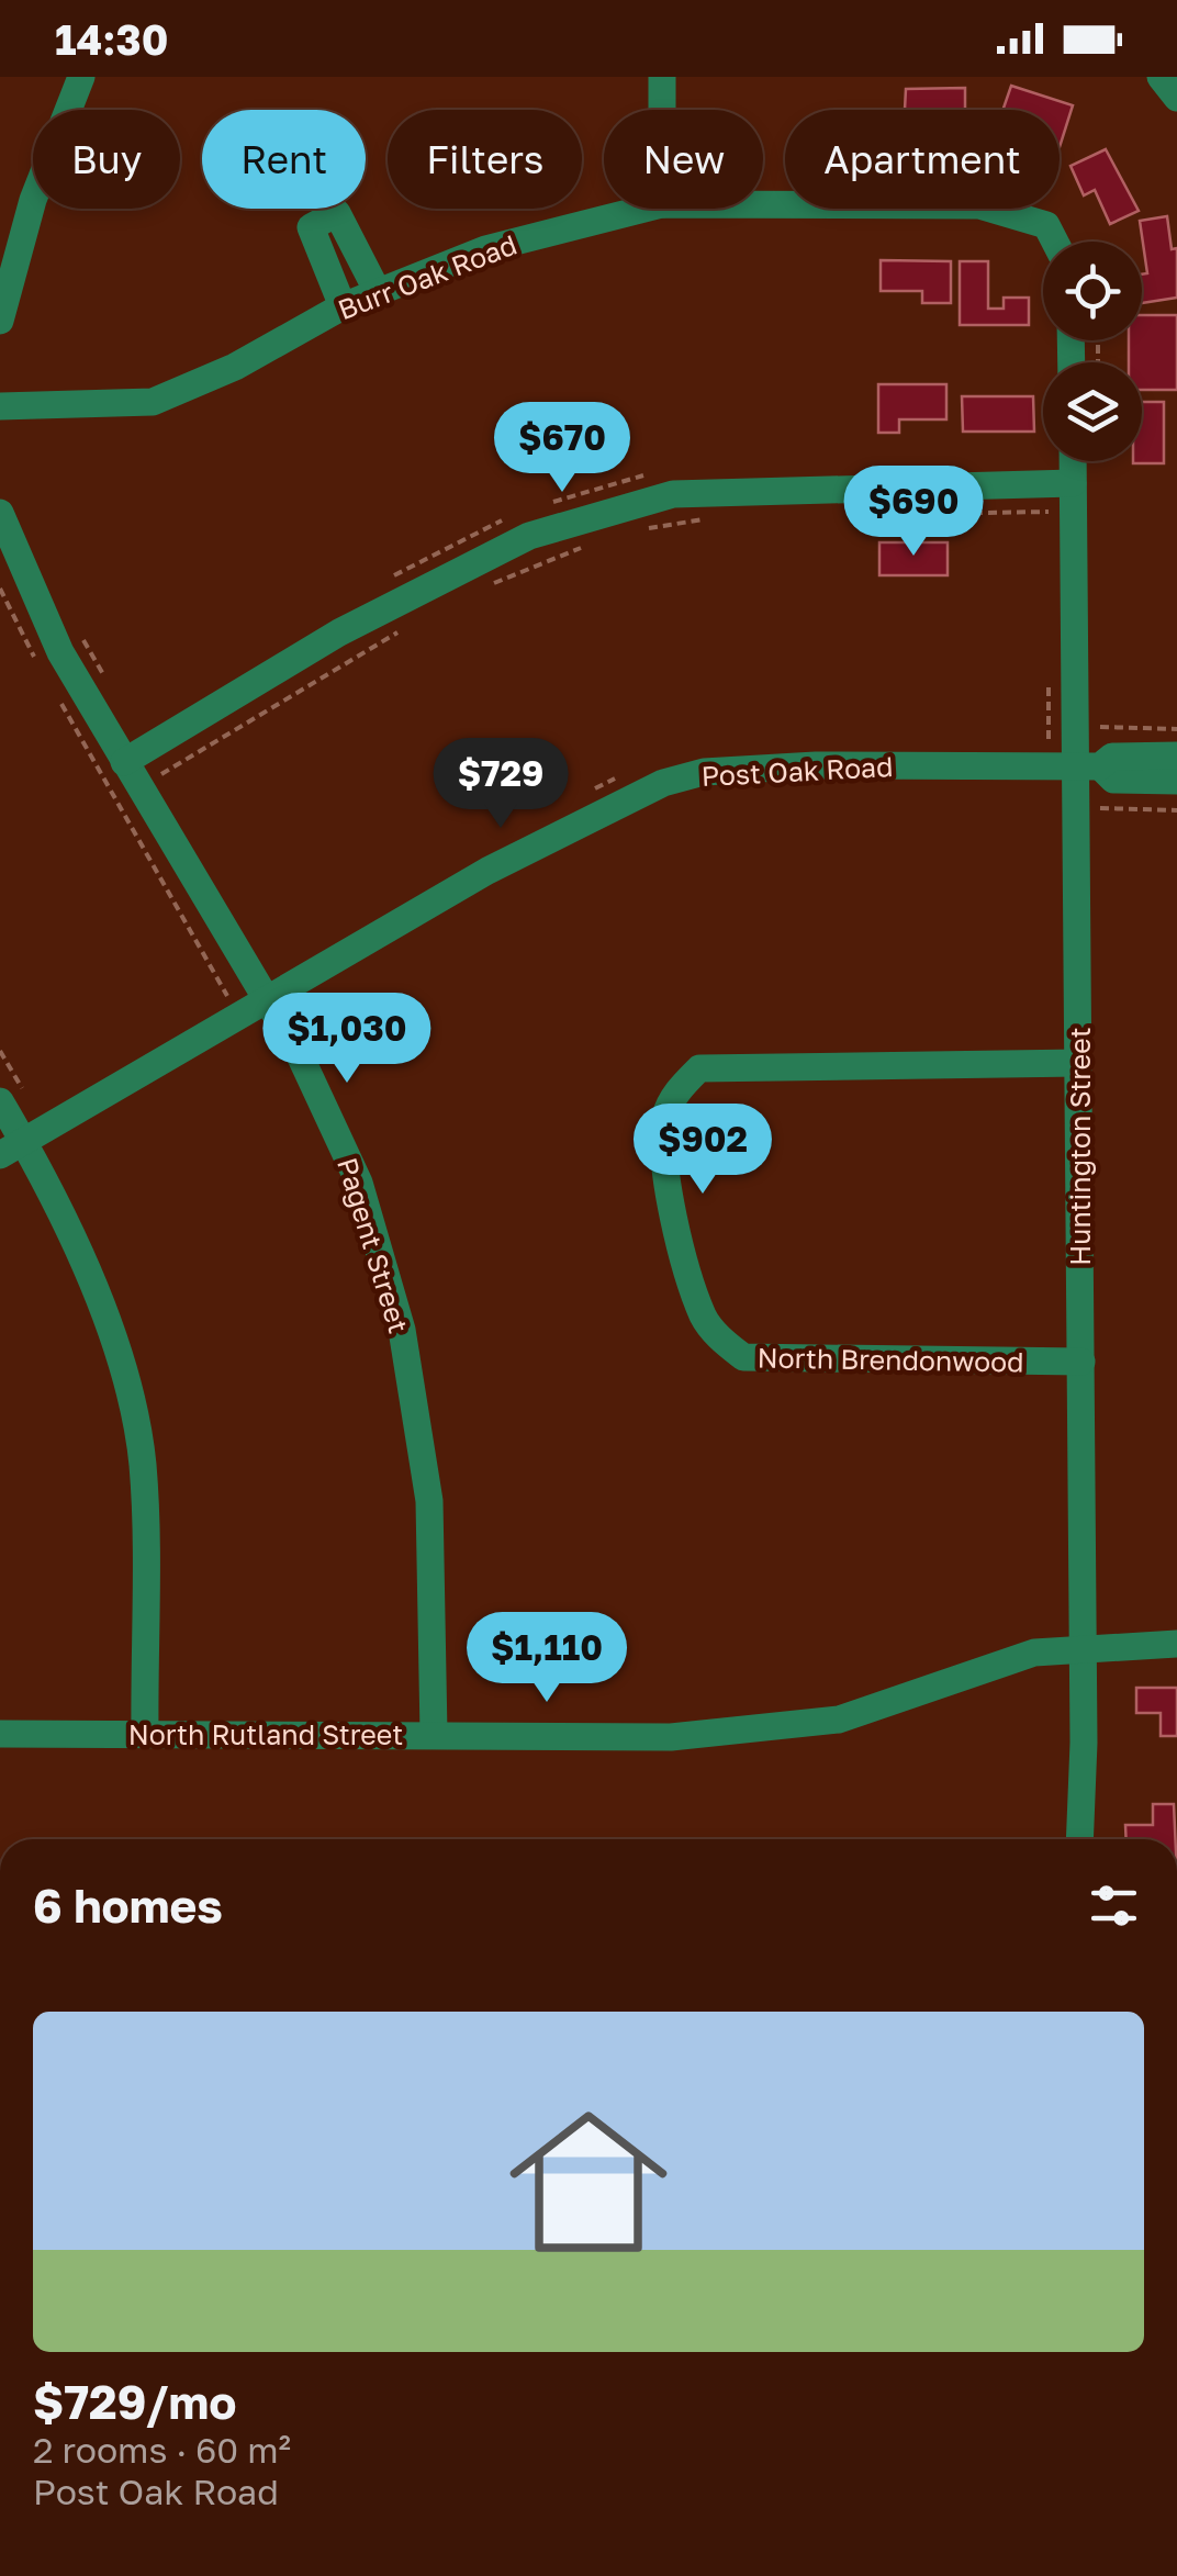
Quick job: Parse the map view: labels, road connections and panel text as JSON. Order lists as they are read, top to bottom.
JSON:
{
  "streets": {
    "street": [
      "Burr Oak Road",
      "Post Oak Road",
      "Huntington Street",
      "Pagent Street",
      "North Brendonwood",
      "North Rutland Street"
    ]
  },
  "crossings": [
    ["Post Oak Road", "Huntington Street"],
    ["Post Oak Road", "Pagent Street"],
    ["Huntington Street", "North Brendonwood"],
    ["Huntington Street", "North Rutland Street"],
    ["Pagent Street", "North Rutland Street"]
  ],
  "page": {
    "status": "14:30",
    "chip": [
      "Buy",
      "Rent",
      "Filters",
      "New",
      "Apartment"
    ],
    "price": [
      "$670",
      "$690",
      "$729",
      "$1,030",
      "$902",
      "$1,110"
    ],
    "heading": "6 homes",
    "list": [
      {
        "name": "$729/mo",
        "note": "2 rooms · 60 m² · Post Oak Road"
      }
    ]
  }
}
